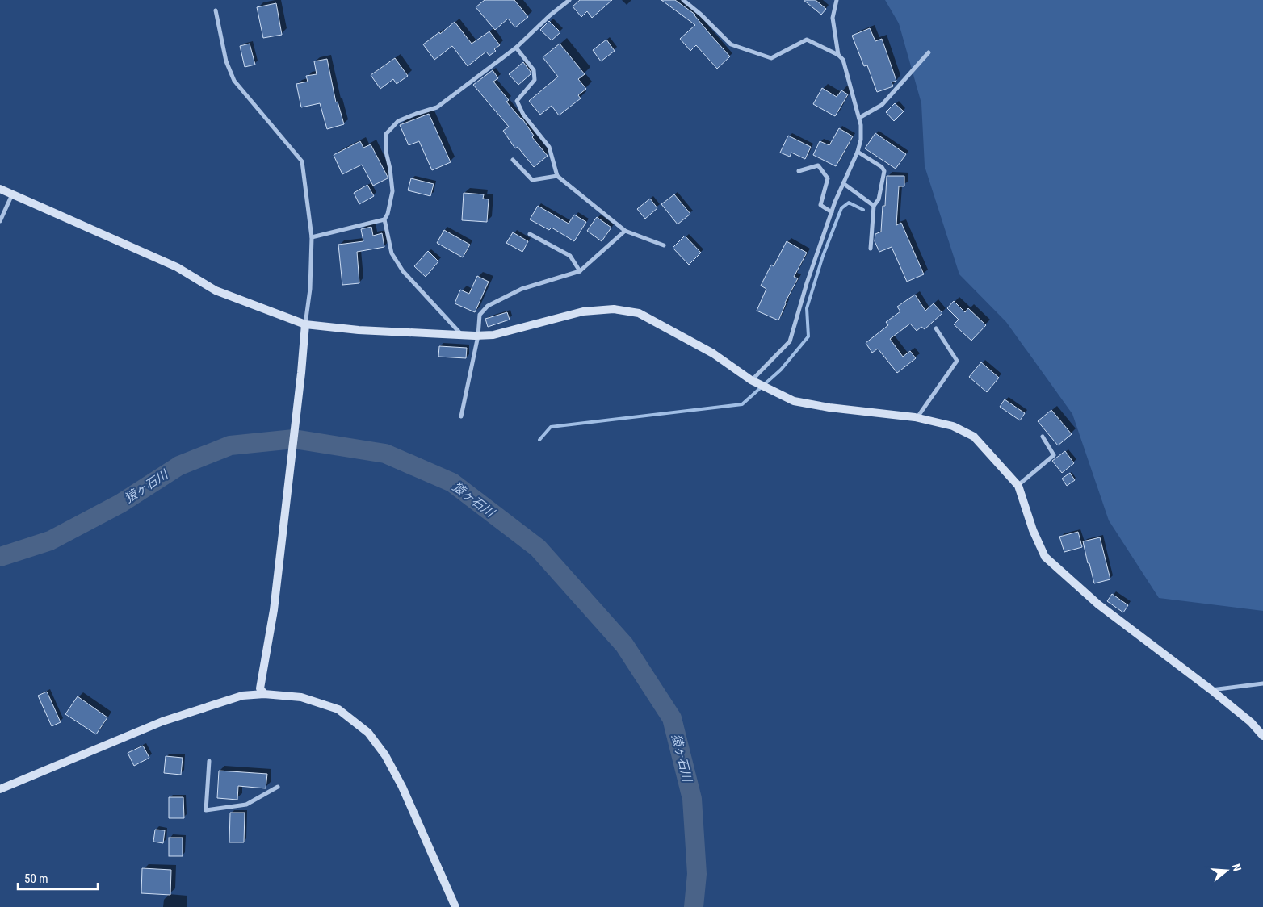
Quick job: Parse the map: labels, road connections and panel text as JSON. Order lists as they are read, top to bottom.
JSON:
{
  "water": ["猿ヶ石川"],
  "scale_bar": "50 m",
  "north": "right"
}
